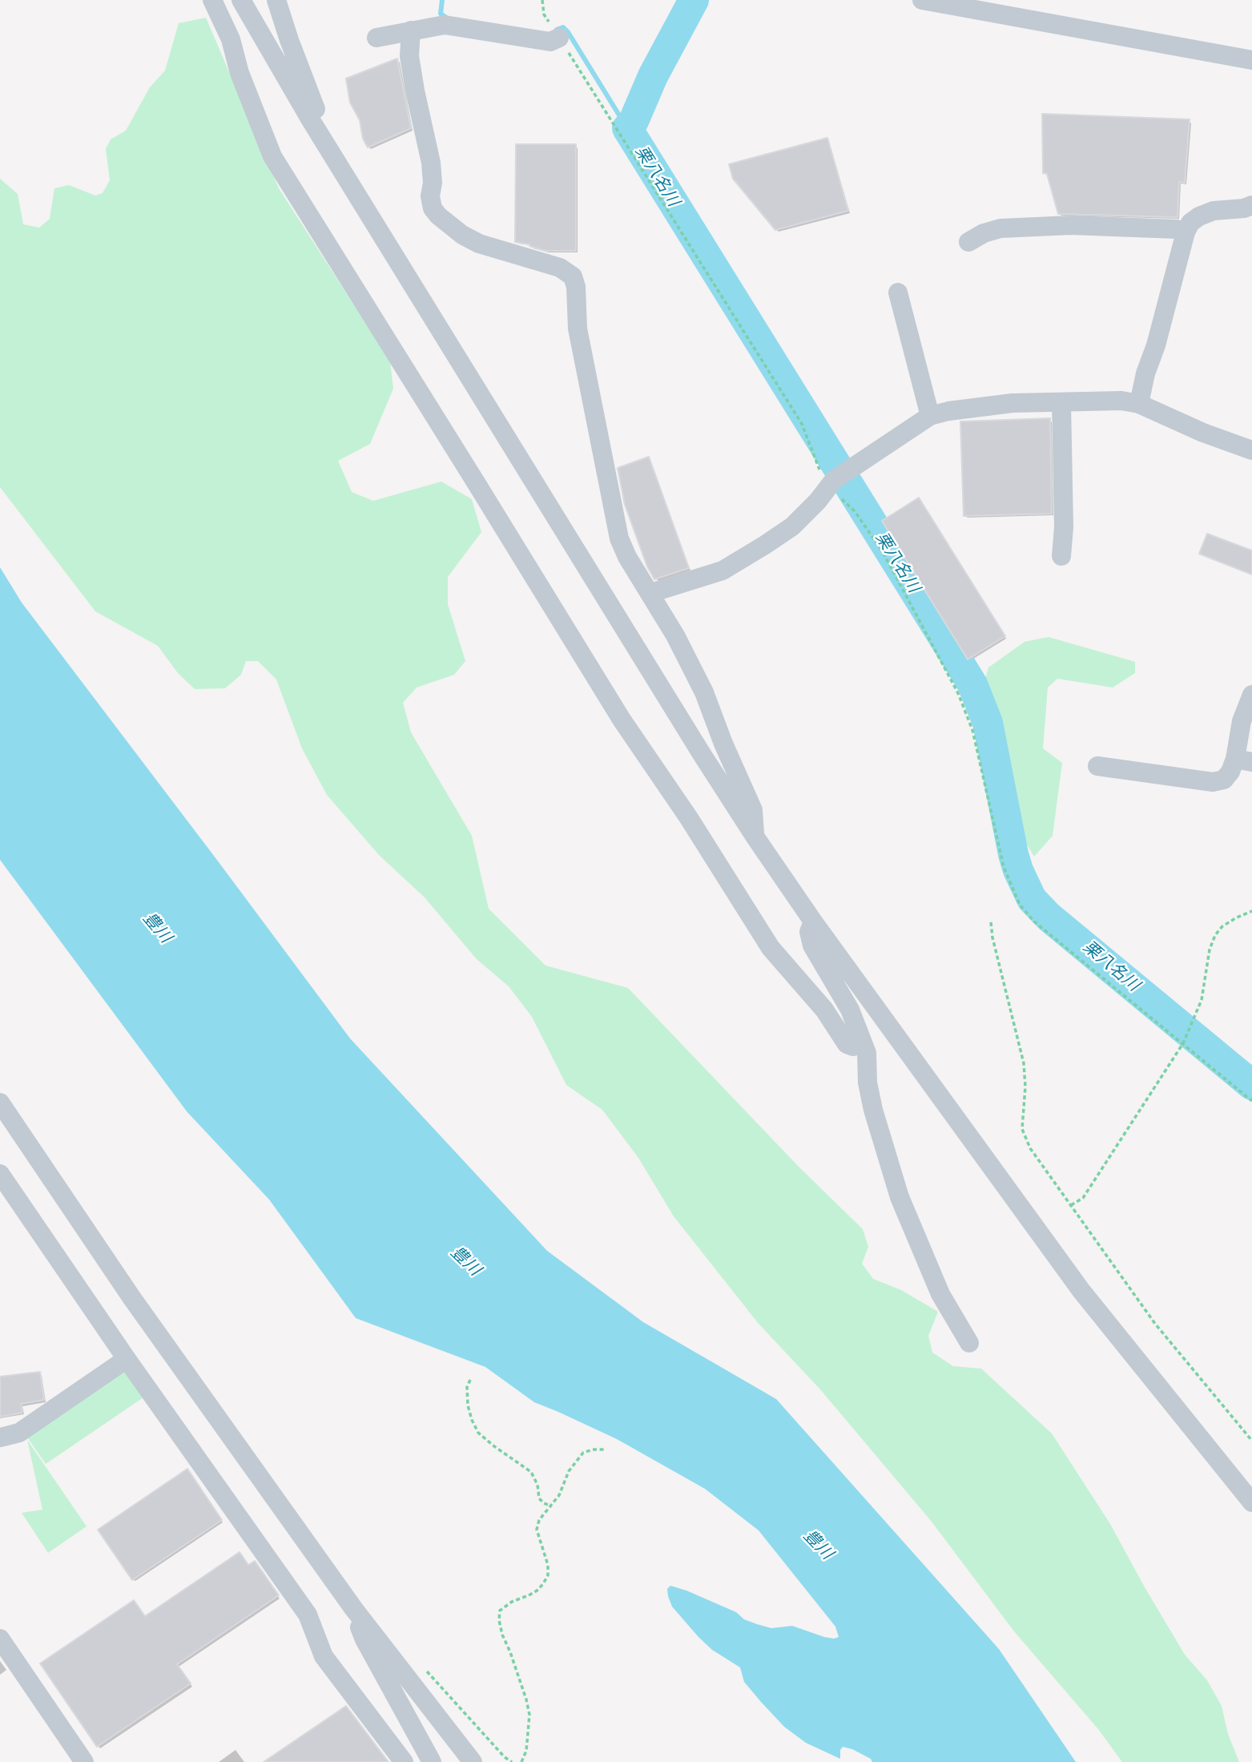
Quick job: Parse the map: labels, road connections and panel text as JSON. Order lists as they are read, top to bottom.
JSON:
{
  "water": ["栗八名川", "豊川"]
}
